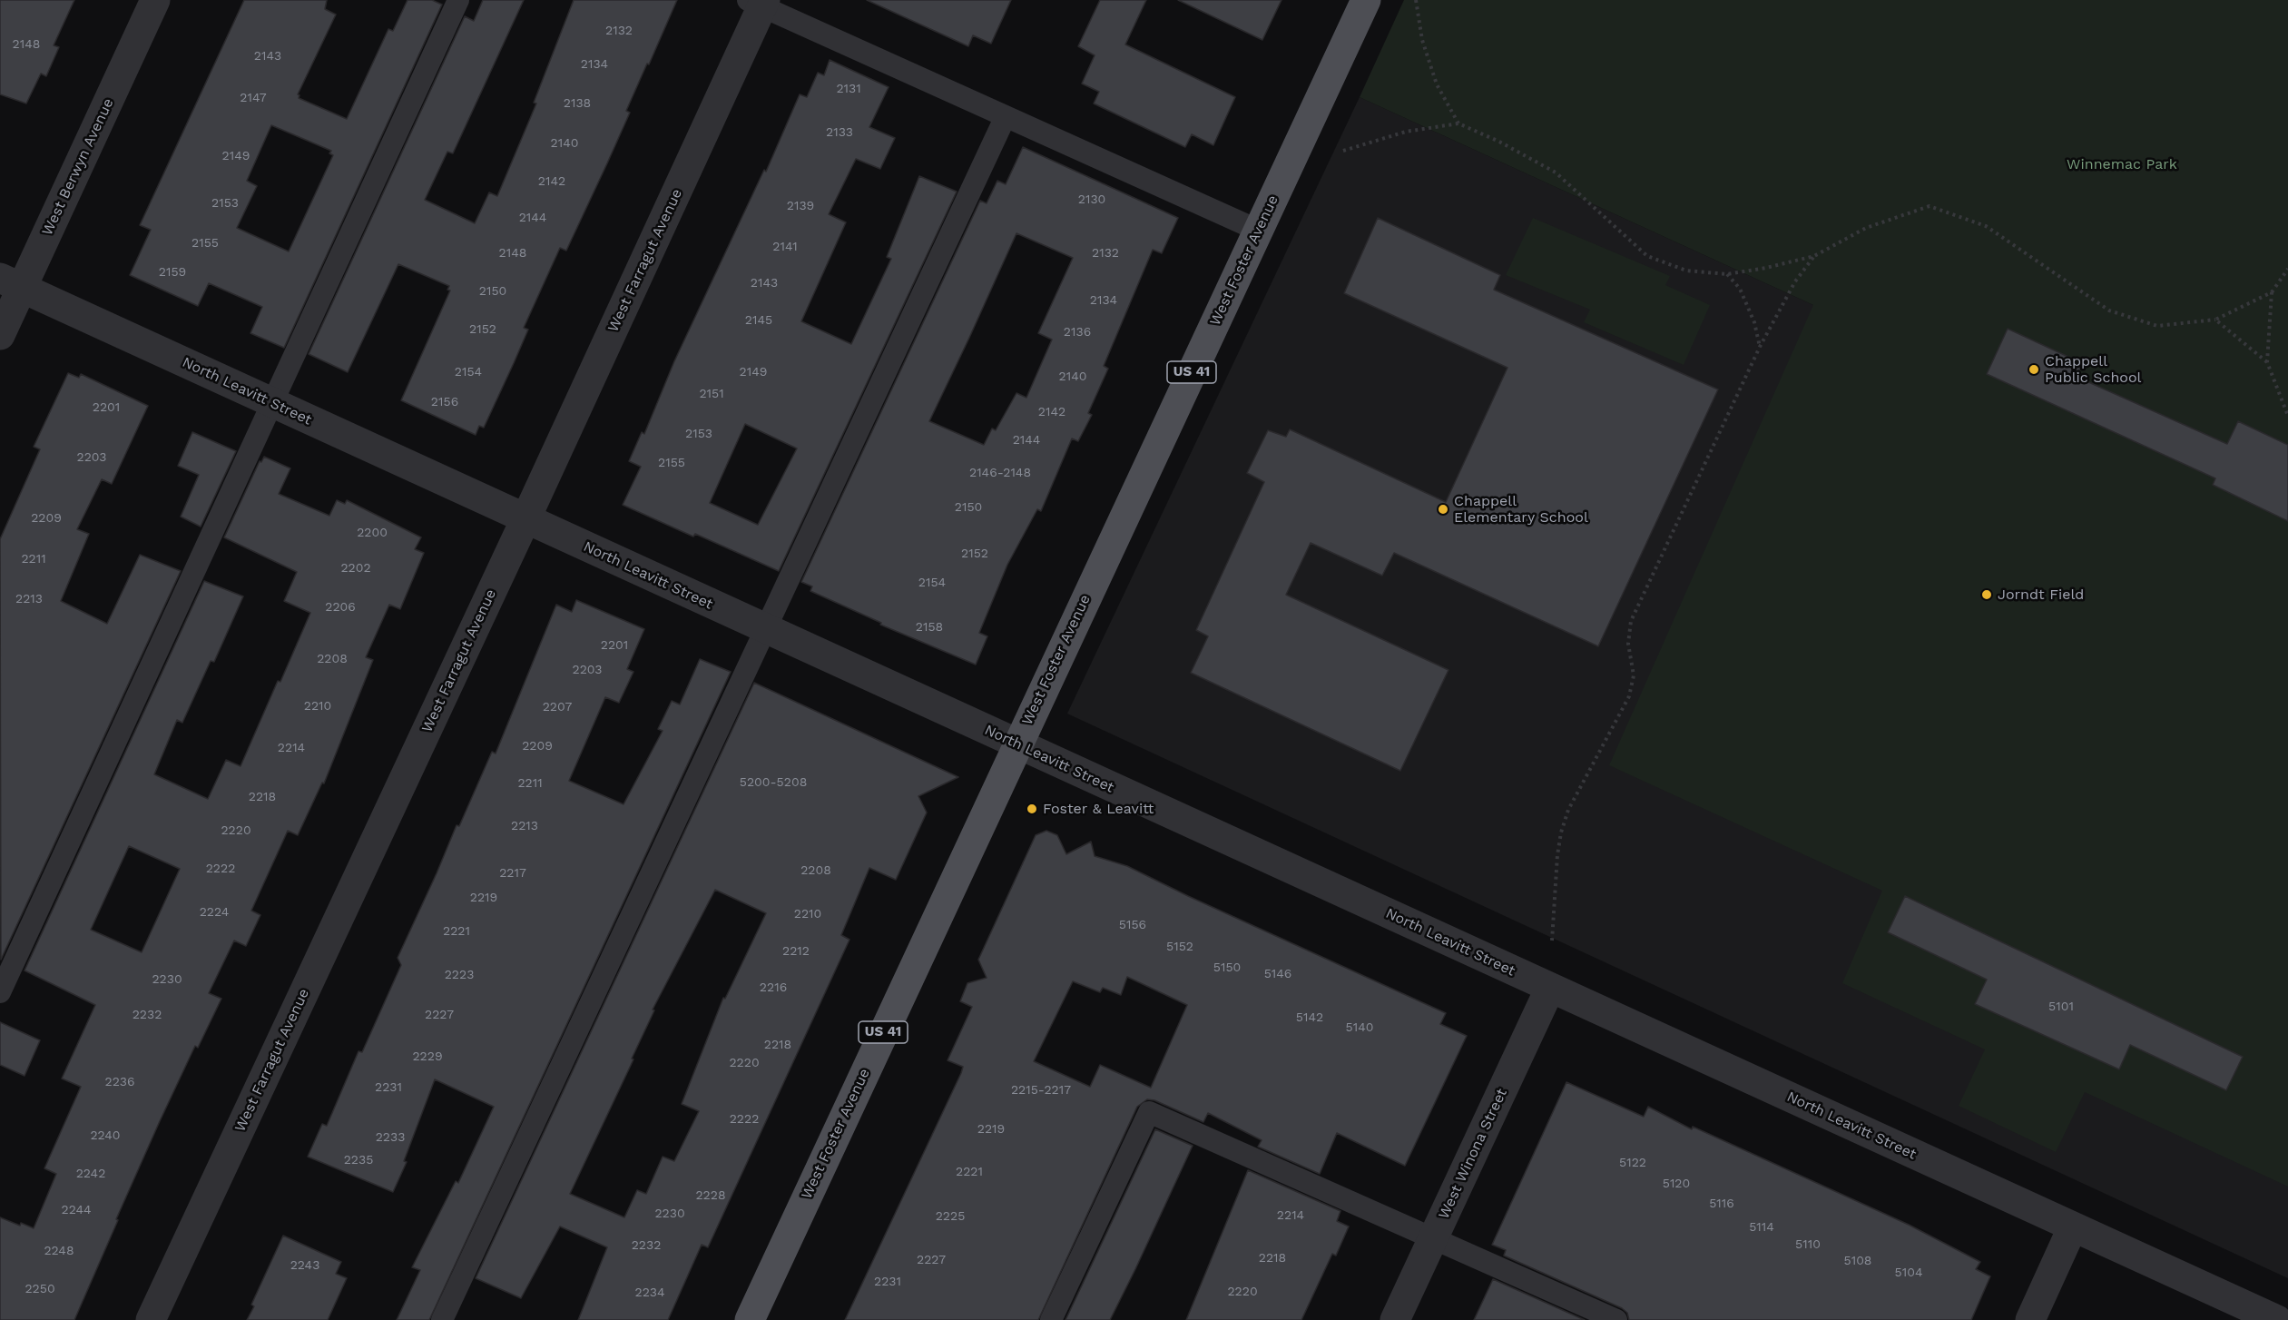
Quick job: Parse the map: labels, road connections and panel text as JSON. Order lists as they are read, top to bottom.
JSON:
{
  "streets": {
    "main road": ["West Foster Avenue", "US 41"],
    "street": [
      "West Berwyn Avenue",
      "West Farragut Avenue",
      "North Leavitt Street",
      "West Winona Street"
    ]
  },
  "crossings": [
    ["West Berwyn Avenue", "North Leavitt Street"],
    ["West Farragut Avenue", "North Leavitt Street"],
    ["West Foster Avenue", "North Leavitt Street"],
    ["North Leavitt Street", "West Winona Street"]
  ],
  "parks": ["Winnemac Park"],
  "places": [
    "Chappell Public School",
    "Chappell Elementary School",
    "Jorndt Field",
    "Foster & Leavitt"
  ],
  "house_numbers": [
    "2132",
    "2148",
    "2143",
    "2134",
    "2131",
    "2147",
    "2138",
    "2133",
    "2140",
    "2149",
    "2142",
    "2130",
    "2153",
    "2139",
    "2144",
    "2155",
    "2141",
    "2148",
    "2132",
    "2159",
    "2143",
    "2150",
    "2134",
    "2145",
    "2152",
    "2136",
    "2154",
    "2149",
    "2140",
    "2151",
    "2156",
    "2201",
    "2142",
    "2153",
    "2144",
    "2203",
    "2155",
    "2146-2148",
    "2150",
    "2209",
    "2200",
    "2152",
    "2211",
    "2202",
    "2154",
    "2213",
    "2206",
    "2158",
    "2201",
    "2208",
    "2203",
    "2210",
    "2207",
    "2209",
    "2214",
    "5200-5208",
    "2211",
    "2218",
    "2213",
    "2220",
    "2222",
    "2208",
    "2217",
    "2219",
    "2224",
    "2210",
    "5156",
    "2221",
    "5152",
    "2212",
    "5150",
    "5146",
    "2223",
    "2230",
    "2216",
    "5101",
    "2232",
    "2227",
    "5142",
    "5140",
    "2218",
    "2229",
    "2220",
    "2236",
    "2231",
    "2215-2217",
    "2222",
    "2219",
    "2240",
    "2233",
    "2235",
    "5122",
    "2221",
    "2242",
    "5120",
    "2228",
    "5116",
    "2244",
    "2230",
    "2214",
    "2225",
    "5114",
    "5110",
    "2232",
    "2248",
    "2218",
    "2227",
    "5108",
    "2243",
    "5104",
    "2231",
    "2250",
    "2220",
    "2234"
  ]
}
